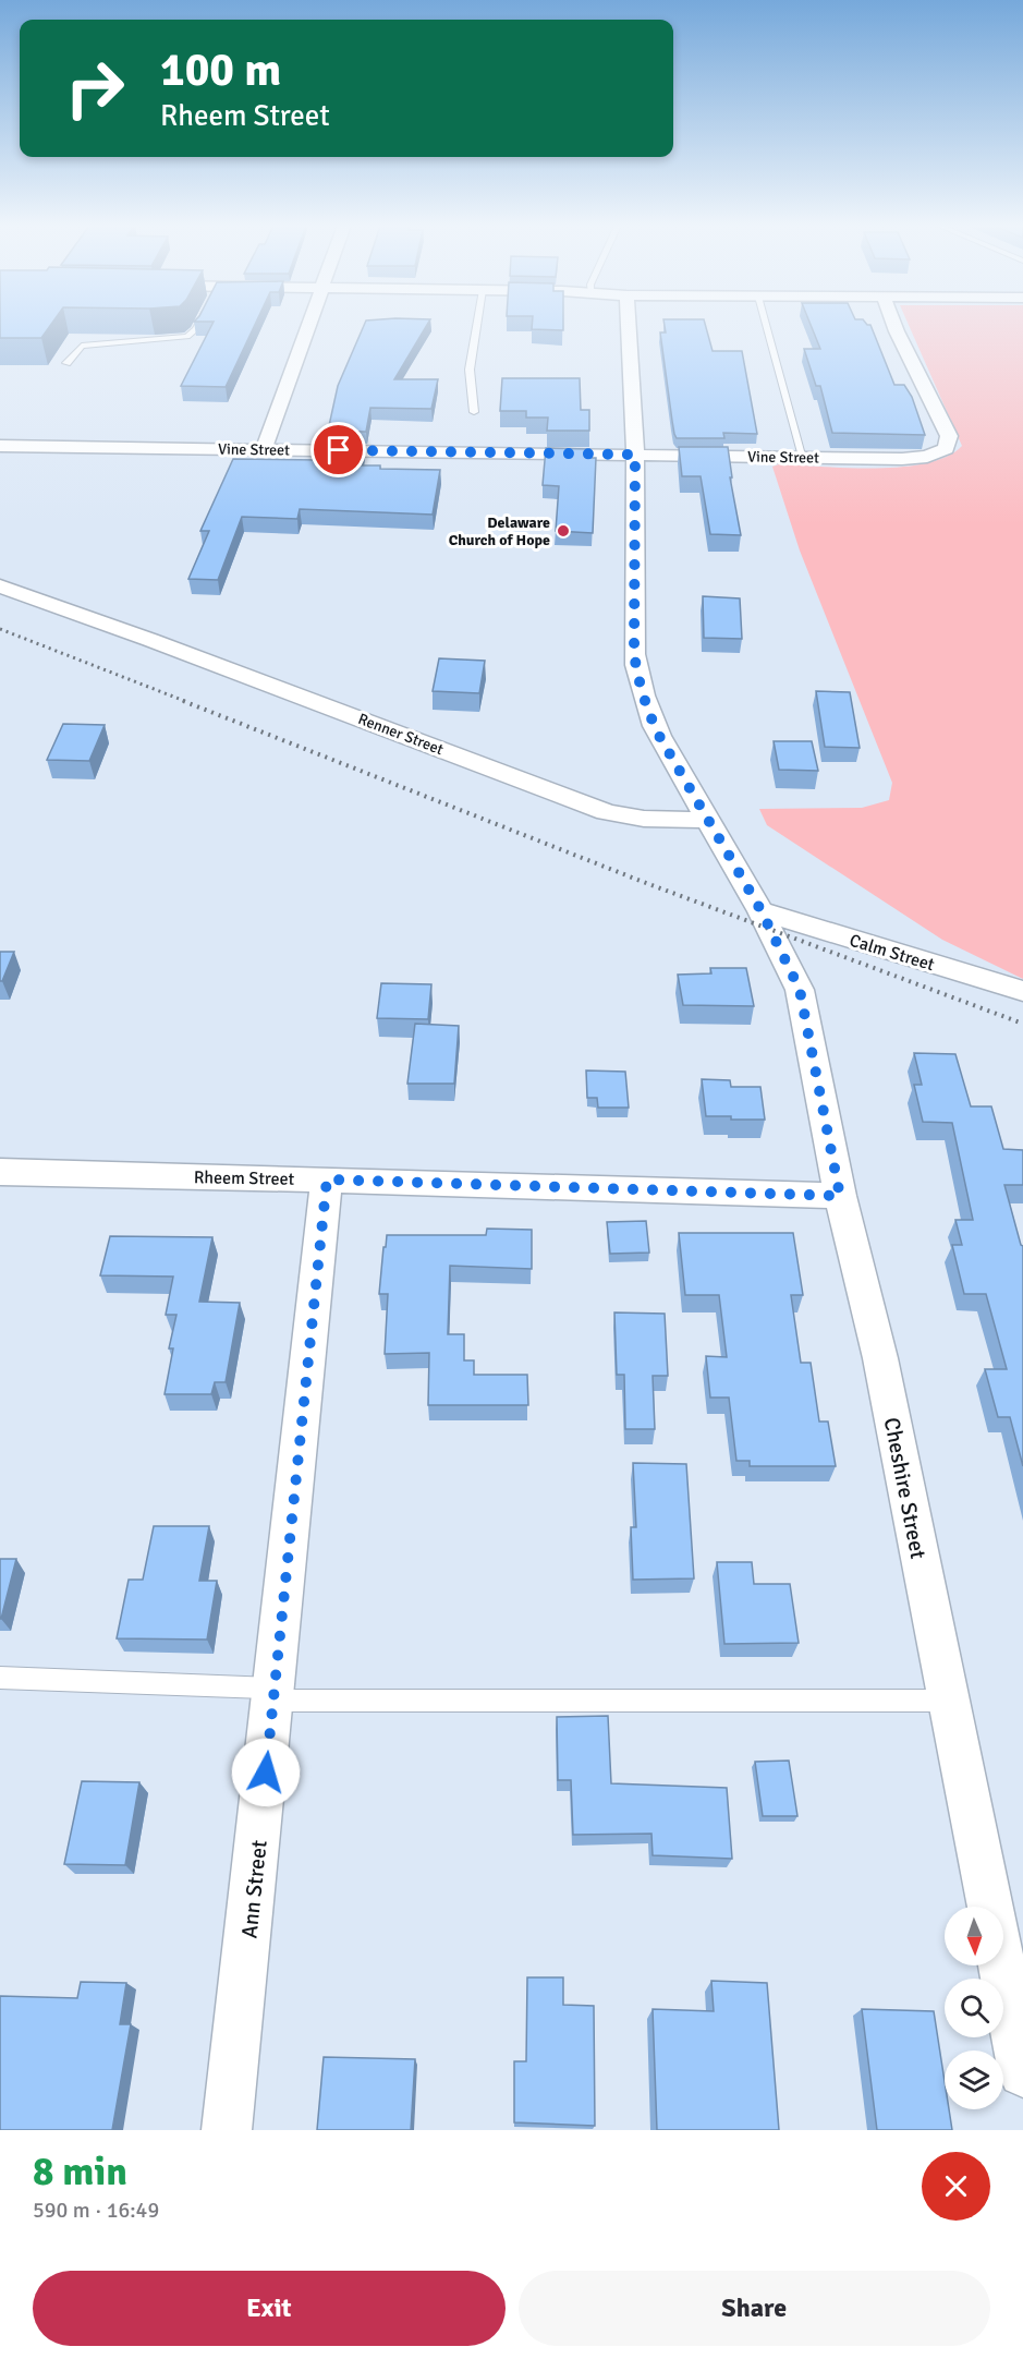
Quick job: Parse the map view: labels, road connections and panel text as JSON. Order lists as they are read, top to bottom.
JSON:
{
  "streets": {
    "street": [
      "Vine Street",
      "Renner Street",
      "Calm Street",
      "Rheem Street",
      "Cheshire Street",
      "Ann Street"
    ]
  },
  "crossings": [
    ["Calm Street", "Cheshire Street"],
    ["Rheem Street", "Cheshire Street"],
    ["Rheem Street", "Ann Street"]
  ],
  "places": ["Delaware Church of Hope"],
  "north": "bottom",
  "page": {
    "turn": ["100 m", "Rheem Street"],
    "heading": ["8 min", "590 m · 16:49"],
    "buttons": ["Exit", "Share"]
  }
}
